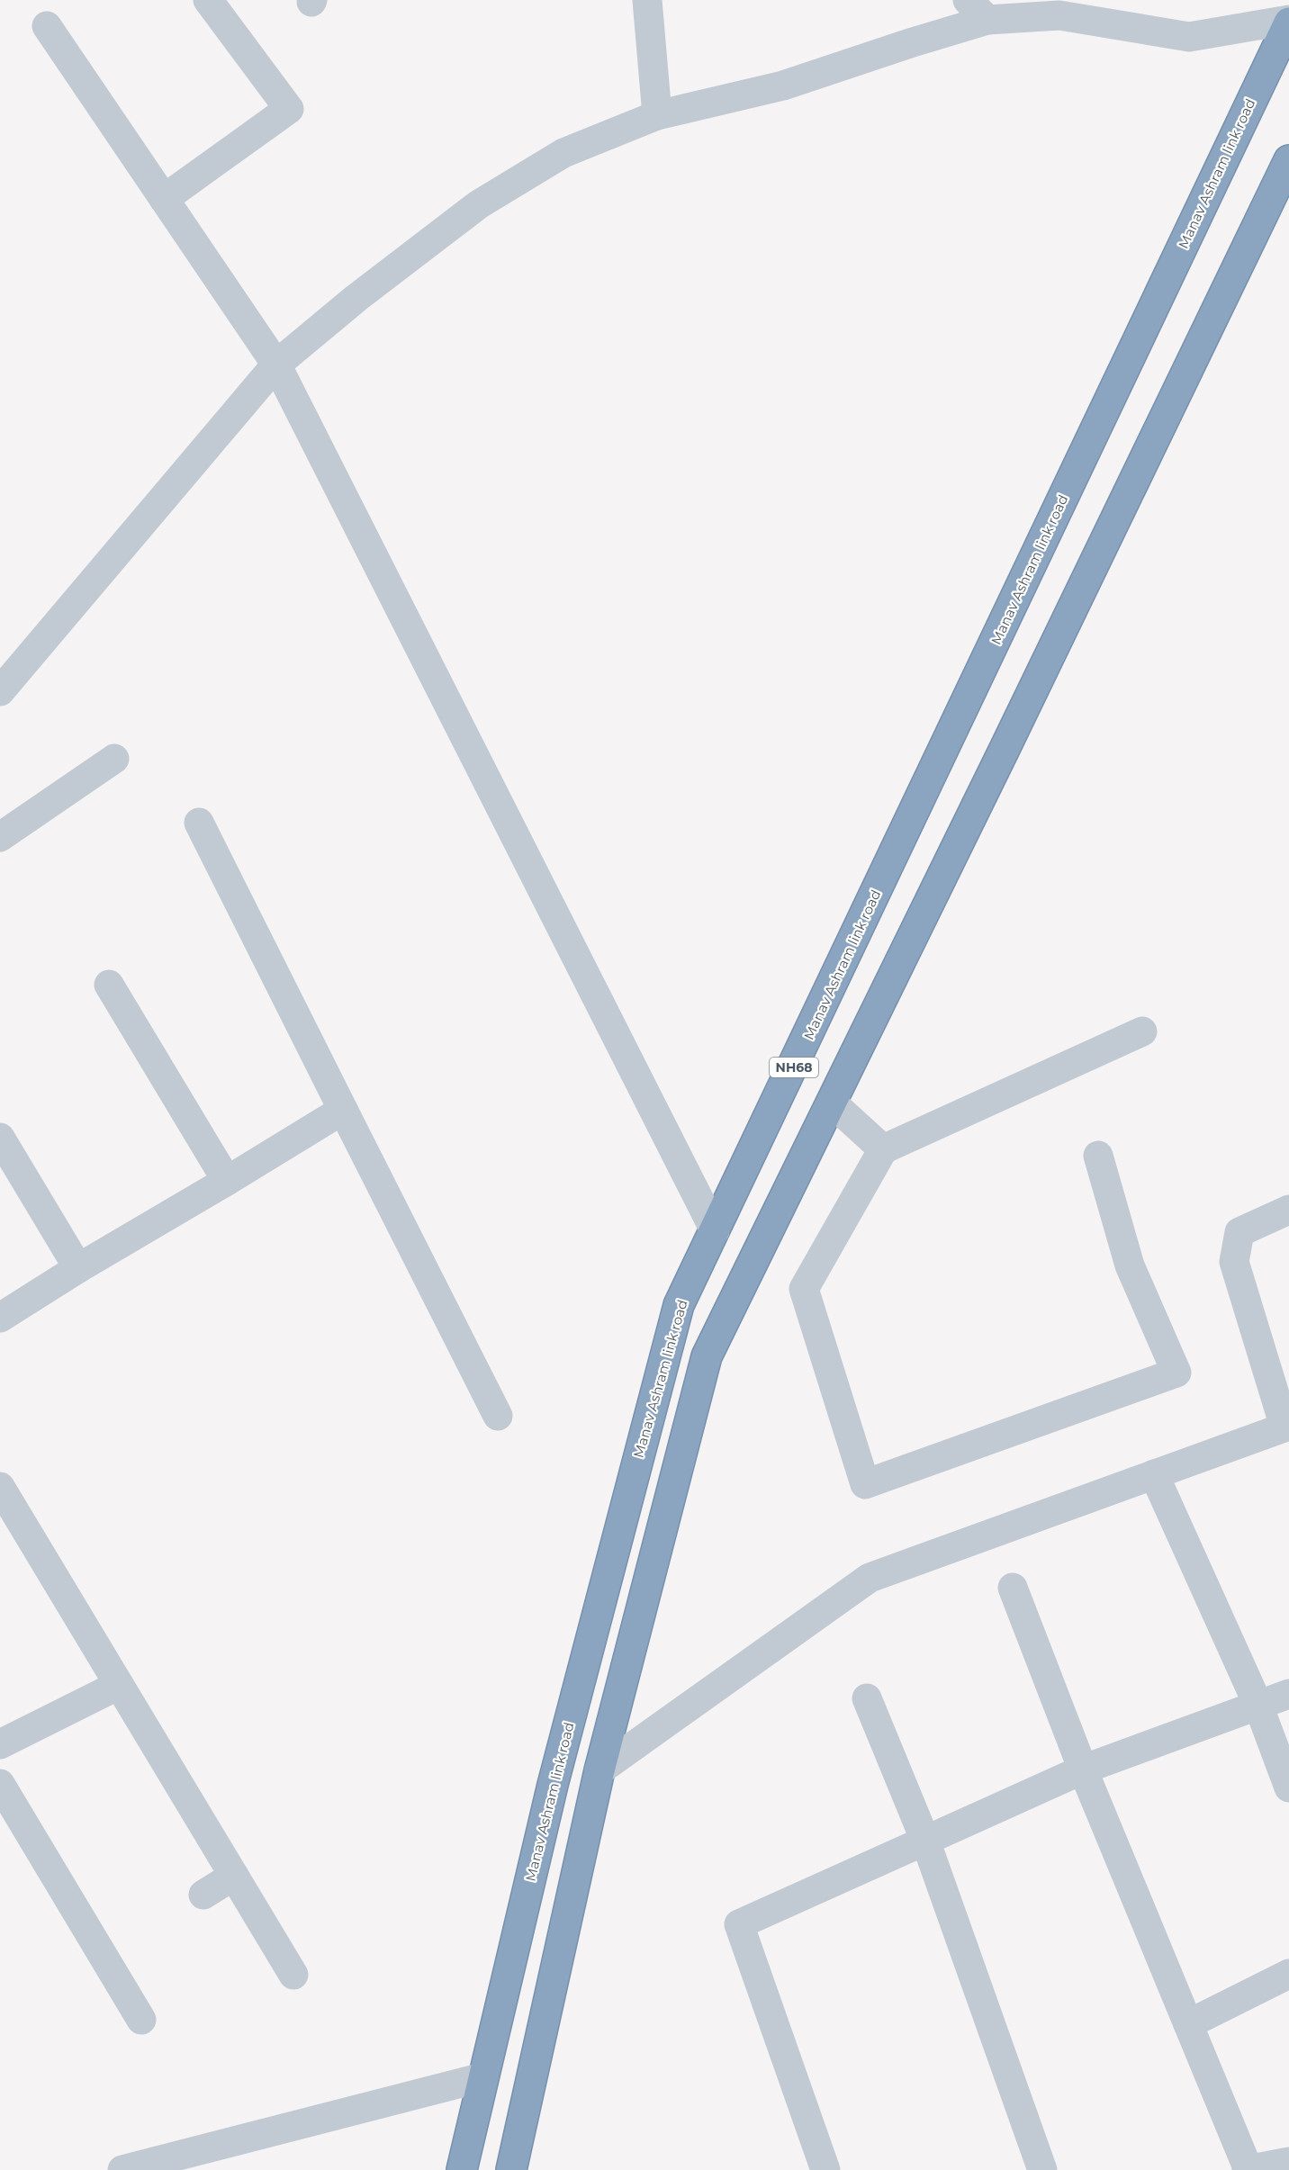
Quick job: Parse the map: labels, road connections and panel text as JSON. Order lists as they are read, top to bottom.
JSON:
{
  "streets": {
    "highway": ["Manav Ashram link road", "NH68"]
  }
}
